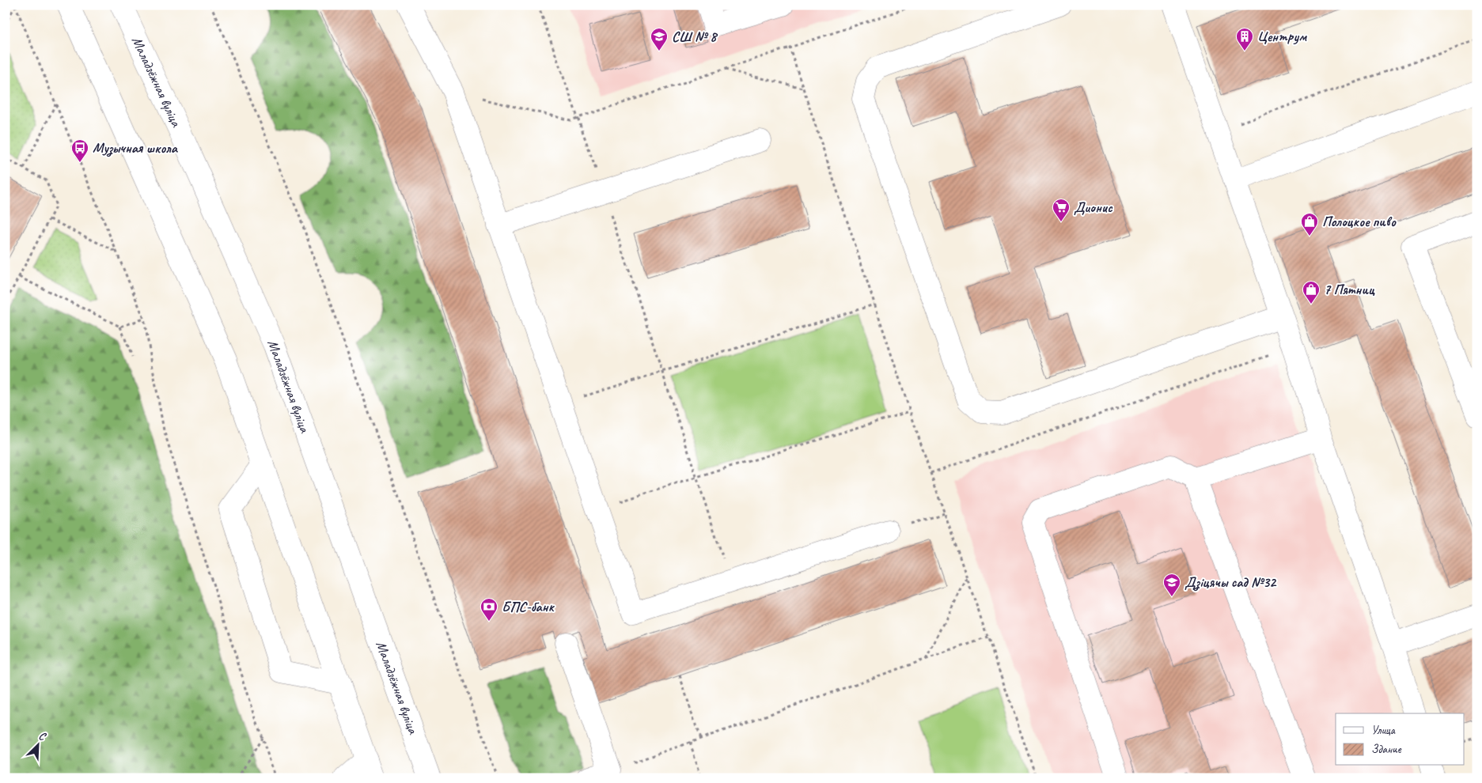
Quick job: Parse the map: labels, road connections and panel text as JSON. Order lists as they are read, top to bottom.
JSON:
{
  "streets": {
    "main road": ["Маладзёжная вуліца"]
  },
  "places": {
    "school or university": ["СШ № 8", "Дзіцячы сад №32"],
    "building": ["Центрум"],
    "bus stop": ["Музычная школа"],
    "supermarket": ["Дионис"],
    "shop": ["Полоцкое пиво", "7 Пятниц"],
    "bank": ["БПС-банк"]
  },
  "legend": ["Улица", "Здание"],
  "north": "top right"
}
